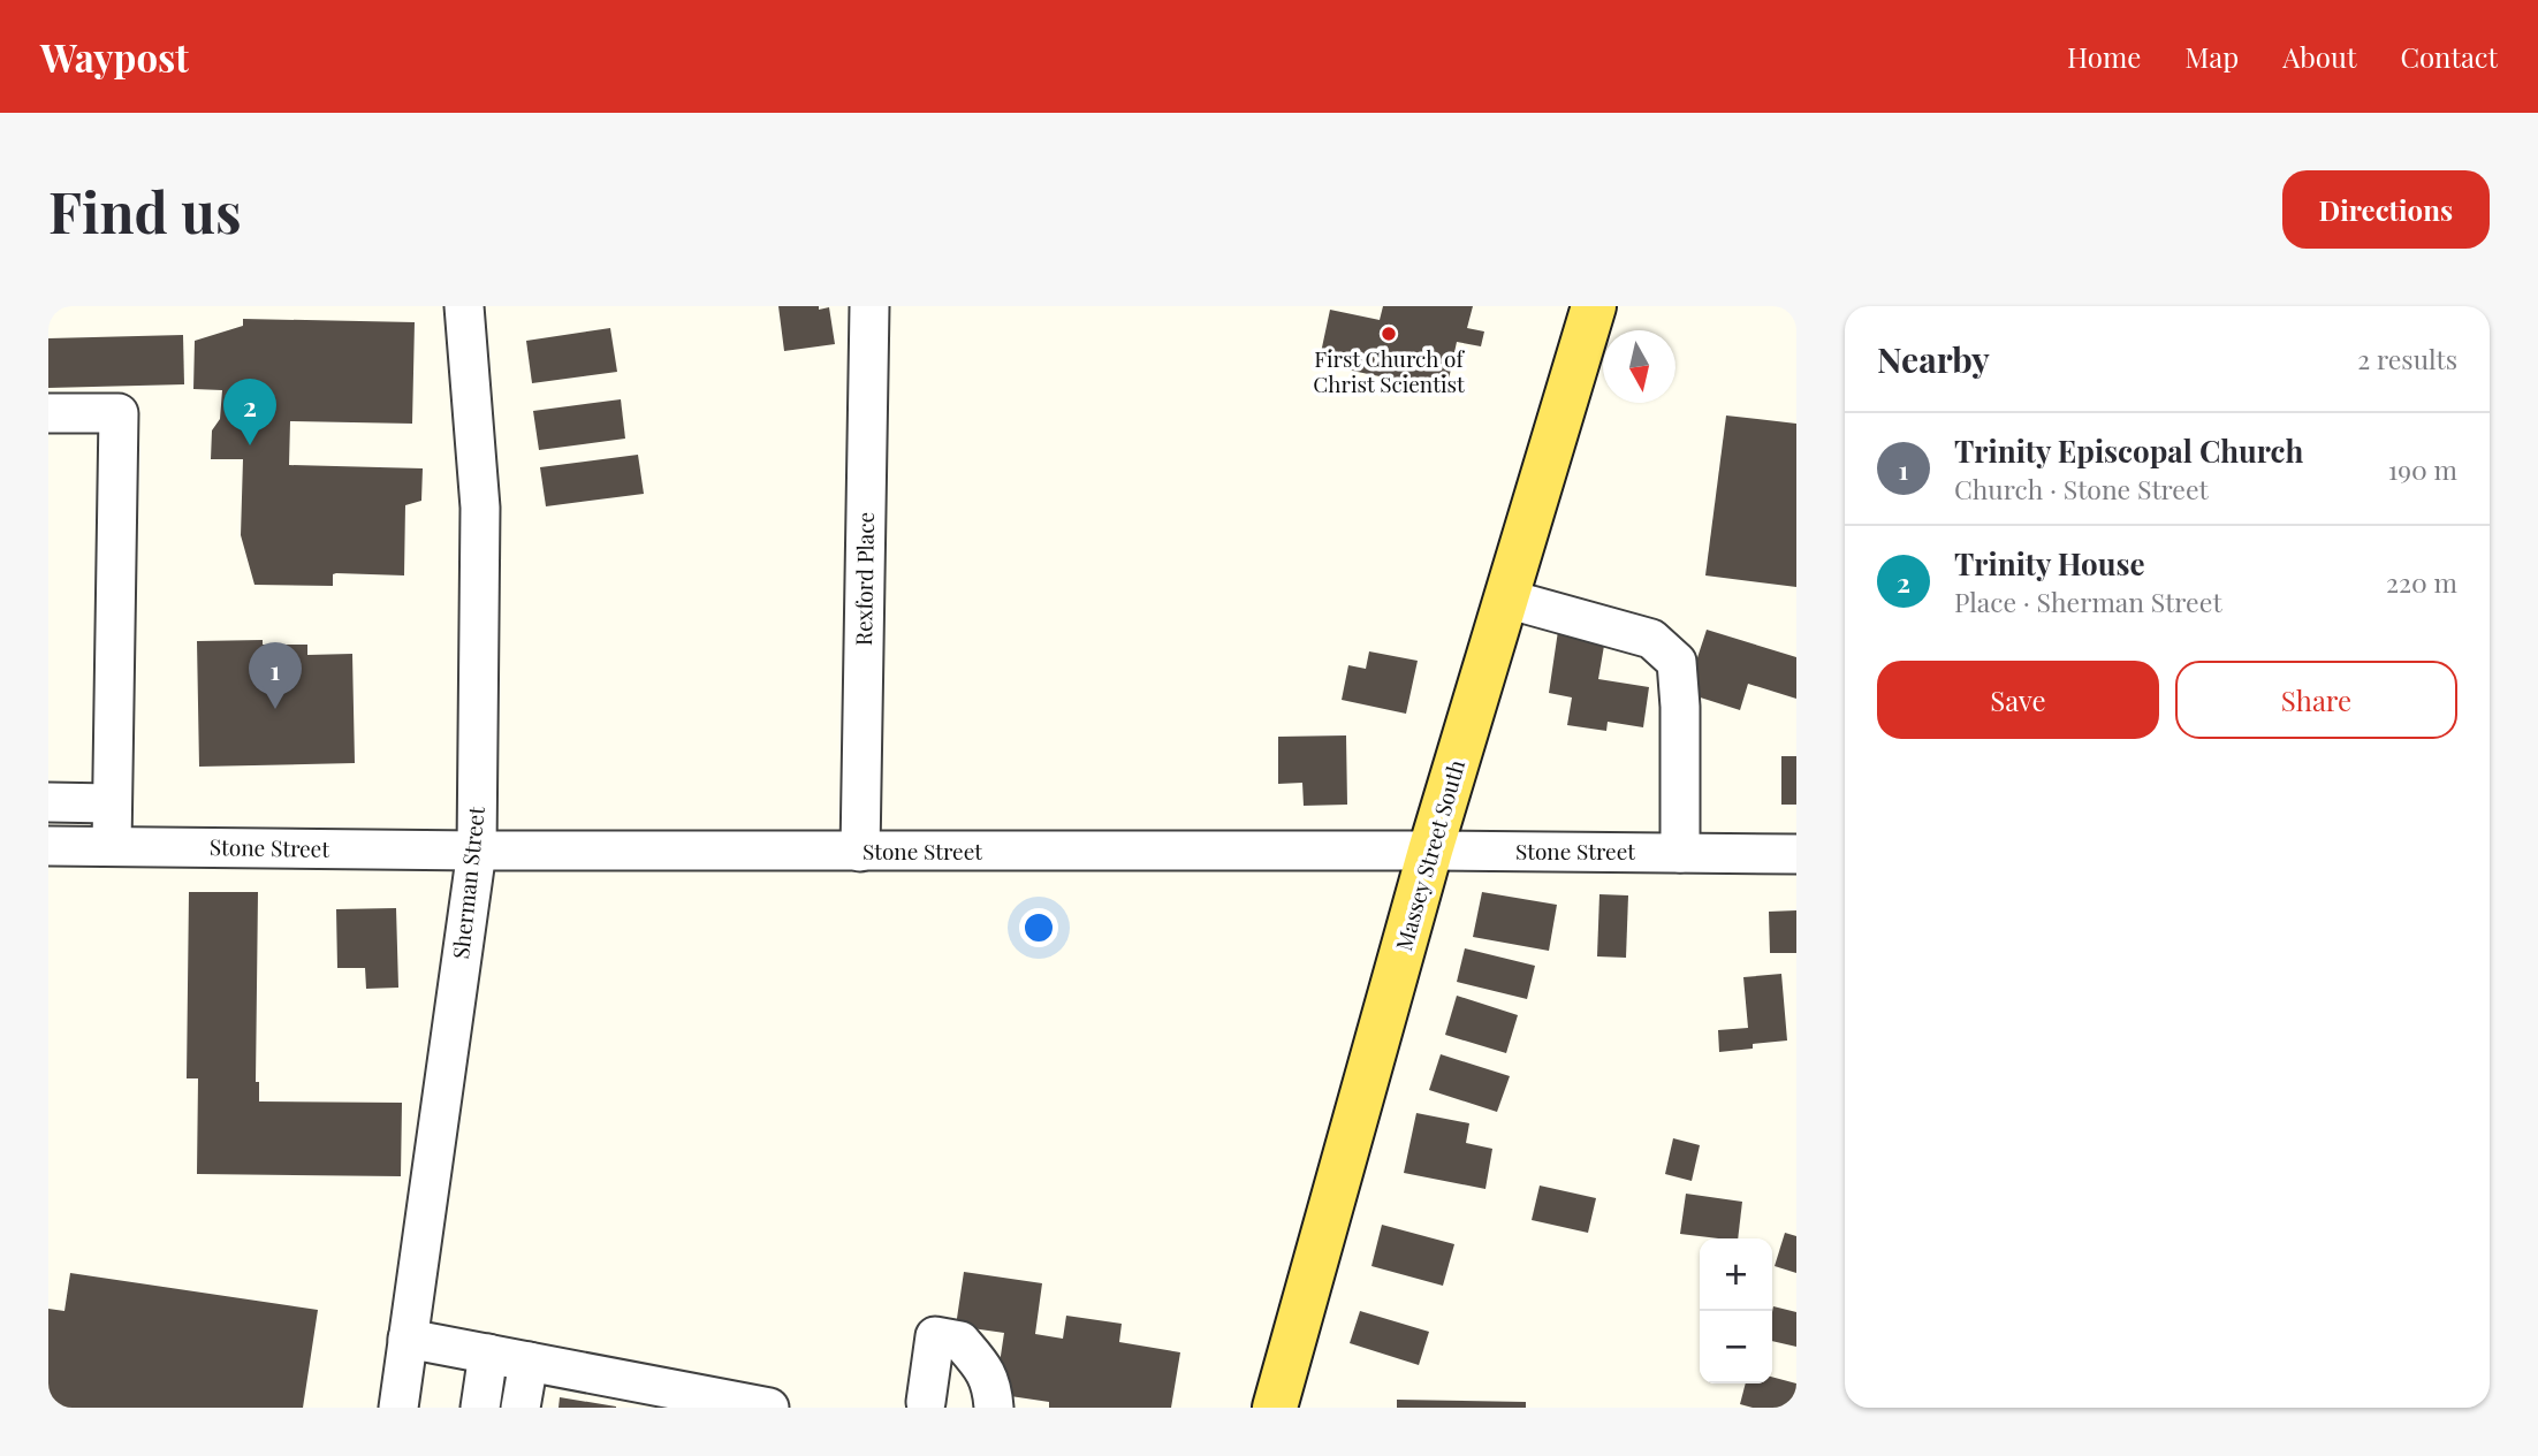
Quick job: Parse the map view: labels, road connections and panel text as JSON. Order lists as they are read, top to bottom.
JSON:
{
  "streets": {
    "main road": ["Massey Street South"],
    "street": ["Rexford Place", "Stone Street", "Sherman Street"]
  },
  "crossings": [
    ["Rexford Place", "Stone Street"],
    ["Stone Street", "Massey Street South"],
    ["Stone Street", "Sherman Street"]
  ],
  "places": ["First Church of Christ Scientist"],
  "north": "bottom",
  "page": {
    "header": "Waypost",
    "nav": [
      "Home",
      "Map",
      "About",
      "Contact"
    ],
    "buttons": [
      "Directions",
      ["Save", "Share"]
    ],
    "title": "Find us",
    "heading": ["Nearby", "2 results"],
    "pins": ["2", "1"],
    "list": [
      {
        "mark": "1",
        "name": "Trinity Episcopal Church",
        "note": "Church · Stone Street",
        "value": "190 m"
      },
      {
        "mark": "2",
        "name": "Trinity House",
        "note": "Place · Sherman Street",
        "value": "220 m"
      }
    ],
    "map_buttons": ["+", "−"]
  }
}
